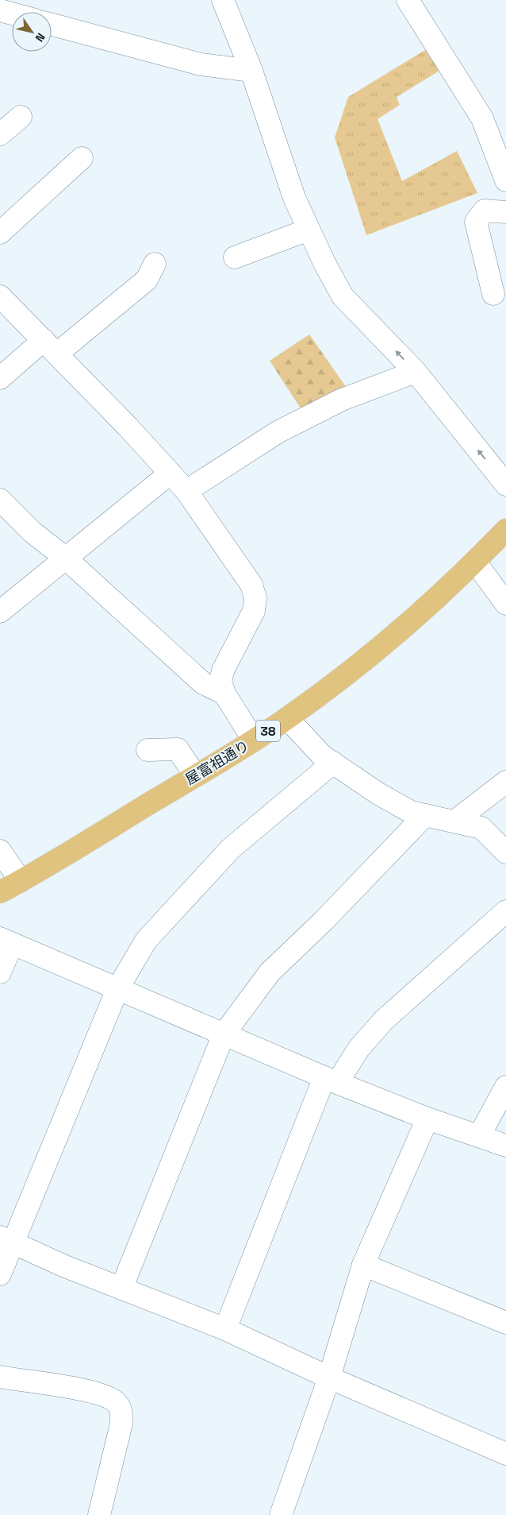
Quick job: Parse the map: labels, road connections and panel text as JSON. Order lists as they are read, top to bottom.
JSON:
{
  "streets": {
    "main road": ["38", "屋富祖通り"]
  },
  "north": "bottom right"
}
